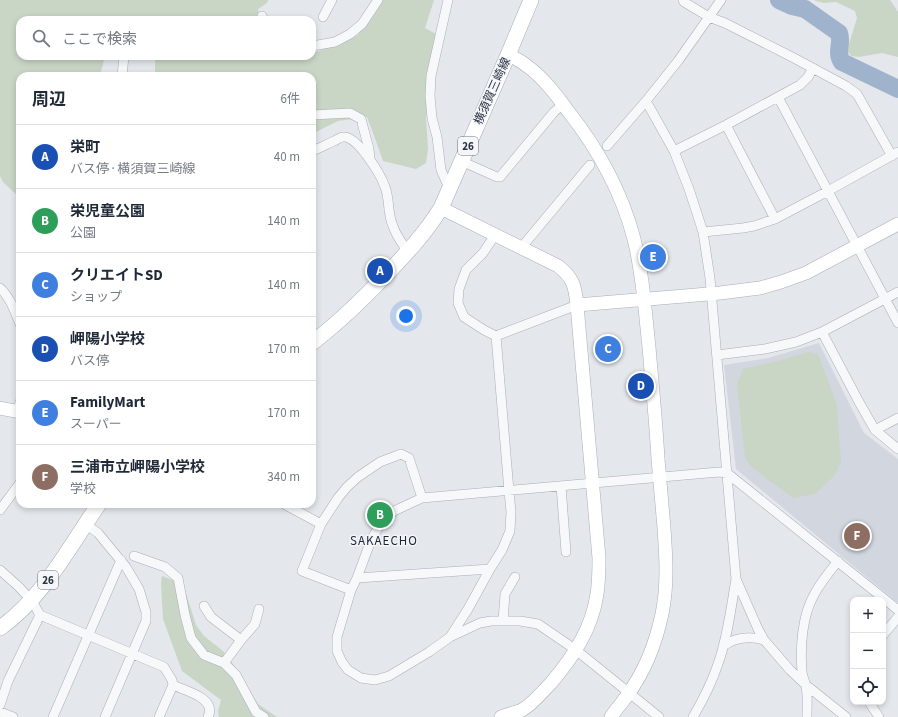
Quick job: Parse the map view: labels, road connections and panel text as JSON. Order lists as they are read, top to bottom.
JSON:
{
  "streets": {
    "main road": ["横須賀三崎線", "26"]
  },
  "districts": ["SAKAECHO"],
  "page": {
    "search": "ここで検索",
    "heading": ["周辺", "6件"],
    "list": [
      {
        "mark": "A",
        "name": "栄町",
        "note": "バス停 · 横須賀三崎線",
        "value": "40 m"
      },
      {
        "mark": "B",
        "name": "栄児童公園",
        "note": "公園",
        "value": "140 m"
      },
      {
        "mark": "C",
        "name": "クリエイトSD",
        "note": "ショップ",
        "value": "140 m"
      },
      {
        "mark": "D",
        "name": "岬陽小学校",
        "note": "バス停",
        "value": "170 m"
      },
      {
        "mark": "E",
        "name": "FamilyMart",
        "note": "スーパー",
        "value": "170 m"
      },
      {
        "mark": "F",
        "name": "三浦市立岬陽小学校",
        "note": "学校",
        "value": "340 m"
      }
    ],
    "pins": [
      "E",
      "A",
      "C",
      "D",
      "B",
      "F"
    ],
    "map_buttons": ["+", "−"]
  }
}
